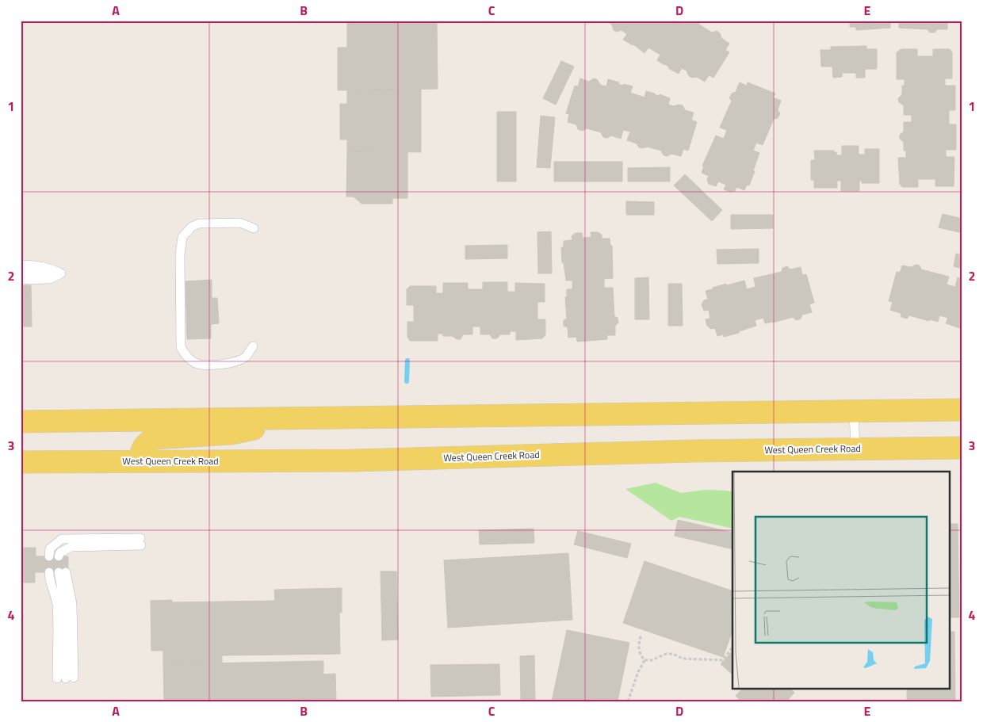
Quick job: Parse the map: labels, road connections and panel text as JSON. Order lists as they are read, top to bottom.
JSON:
{
  "streets": {
    "main road": ["West Queen Creek Road"]
  },
  "grid": {
    "columns": [
      "A",
      "B",
      "C",
      "D",
      "E"
    ],
    "rows": [
      "1",
      "2",
      "3",
      "4"
    ]
  }
}
